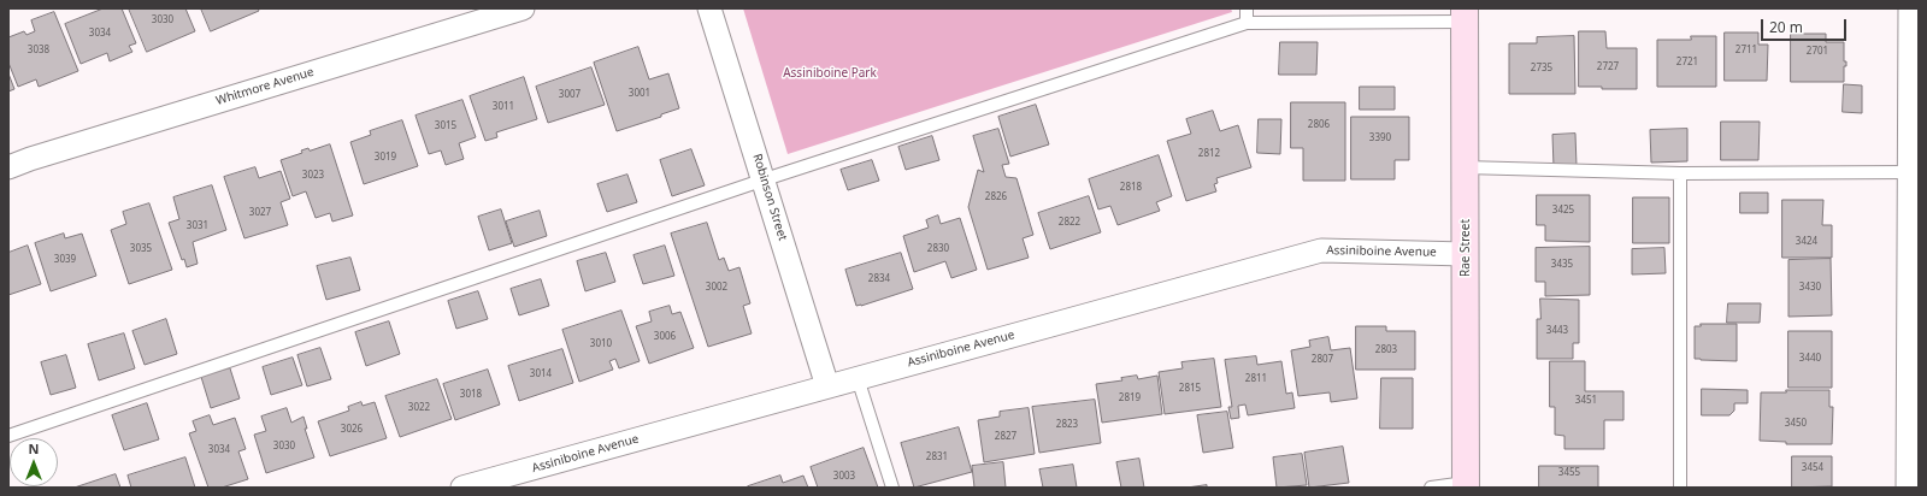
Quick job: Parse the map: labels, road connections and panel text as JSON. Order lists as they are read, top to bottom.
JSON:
{
  "streets": {
    "street": [
      "Whitmore Avenue",
      "Robinson Street",
      "Rae Street",
      "Assiniboine Avenue"
    ]
  },
  "crossings": [
    ["Robinson Street", "Assiniboine Avenue"],
    ["Rae Street", "Assiniboine Avenue"]
  ],
  "parks": ["Assiniboine Park"],
  "house_numbers": [
    "3030",
    "3034",
    "3038",
    "2711",
    "2701",
    "2721",
    "2727",
    "2735",
    "3001",
    "3007",
    "3011",
    "2806",
    "3015",
    "3390",
    "2812",
    "3019",
    "3023",
    "2818",
    "2826",
    "3425",
    "3027",
    "2822",
    "3031",
    "3424",
    "3035",
    "2830",
    "3039",
    "3435",
    "2834",
    "3002",
    "3430",
    "3443",
    "3006",
    "3010",
    "2803",
    "3440",
    "2807",
    "3014",
    "2811",
    "2815",
    "3018",
    "2819",
    "3451",
    "3022",
    "3450",
    "2823",
    "3026",
    "2827",
    "3030",
    "3034",
    "2831",
    "3454",
    "3455",
    "3003"
  ],
  "scale_bar": "20 m",
  "north": "top"
}
